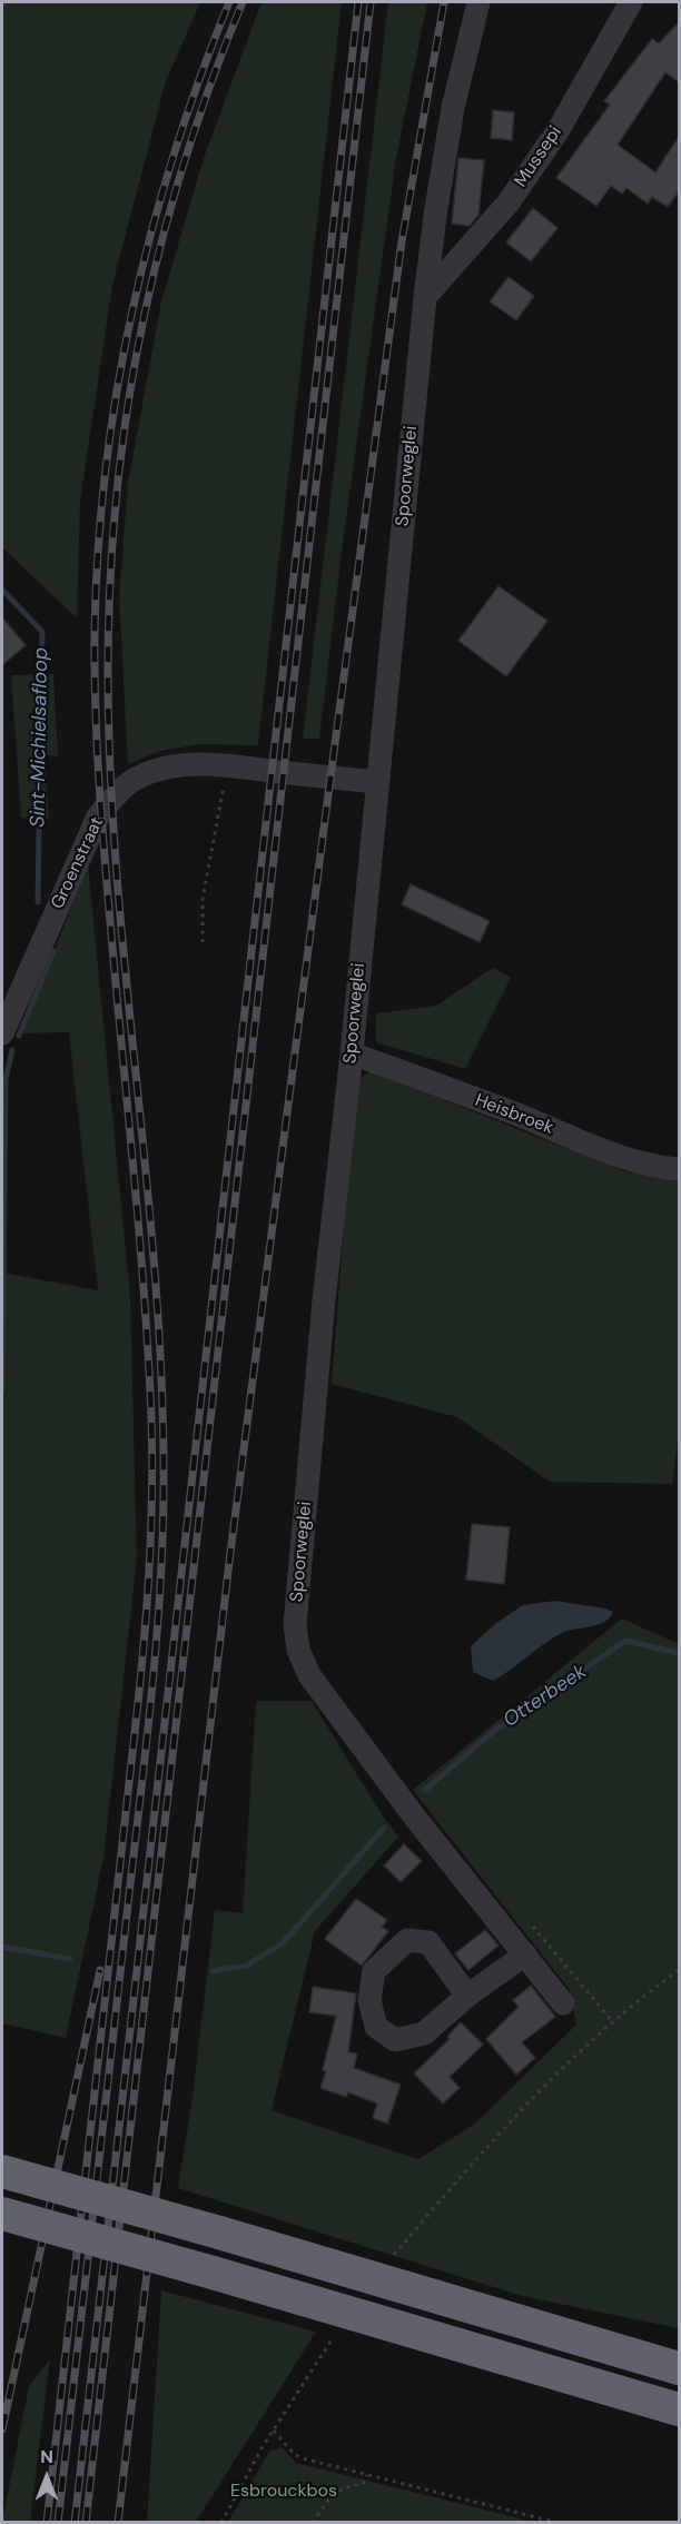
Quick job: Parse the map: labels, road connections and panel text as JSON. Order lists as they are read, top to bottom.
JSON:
{
  "streets": {
    "street": [
      "Mussepi",
      "Spoorweglei",
      "Groenstraat",
      "Heisbroek"
    ]
  },
  "crossings": [
    ["Mussepi", "Spoorweglei"],
    ["Spoorweglei", "Groenstraat"],
    ["Spoorweglei", "Heisbroek"]
  ],
  "water": ["Sint-Michielsafloop", "Otterbeek"],
  "parks": ["Esbrouckbos"],
  "north": "top"
}
